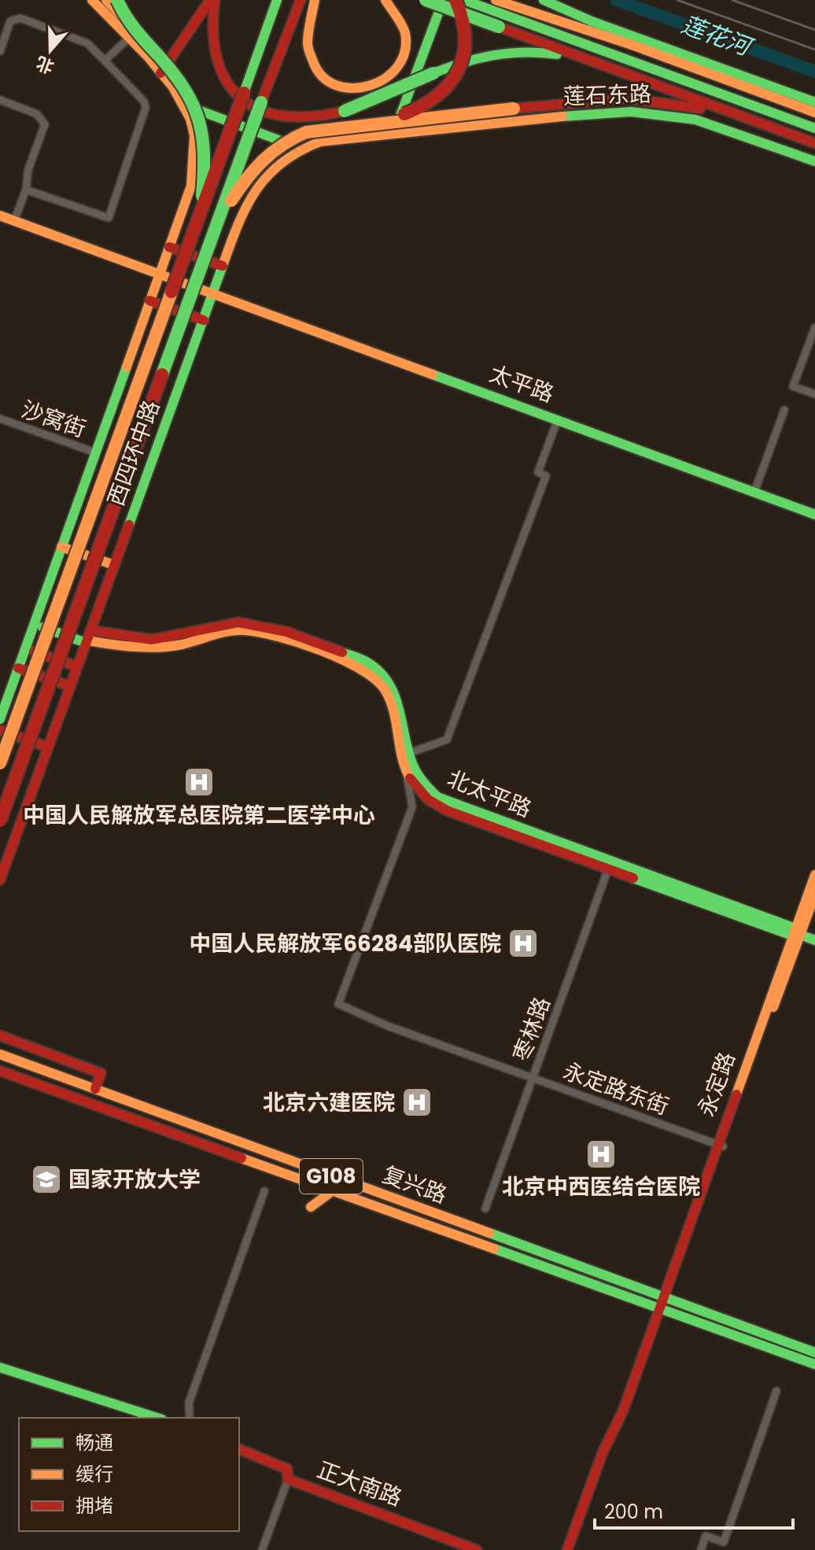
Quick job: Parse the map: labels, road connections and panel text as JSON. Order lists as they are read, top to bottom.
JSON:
{
  "streets": {
    "main road": [
      "莲石东路",
      "太平路",
      "西四环中路",
      "北太平路",
      "永定路",
      "G108",
      "复兴路",
      "正大南路"
    ],
    "street": ["沙窝街", "枣林路", "永定路东街"]
  },
  "crossings": [
    ["莲石东路", "西四环中路"],
    ["太平路", "西四环中路"],
    ["沙窝街", "西四环中路"],
    ["西四环中路", "北太平路"],
    ["北太平路", "枣林路"],
    ["北太平路", "永定路"],
    ["北太平路", "永定路东街"],
    ["枣林路", "永定路东街"],
    ["永定路", "永定路东街"],
    ["永定路", "复兴路"]
  ],
  "water": ["莲花河"],
  "places": {
    "hospital": [
      "中国人民解放军总医院第二医学中心",
      "中国人民解放军66284部队医院",
      "北京六建医院",
      "北京中西医结合医院"
    ],
    "school or university": ["国家开放大学"]
  },
  "legend": ["畅通", "缓行", "拥堵"],
  "scale_bar": "200 m",
  "north": "bottom"
}
